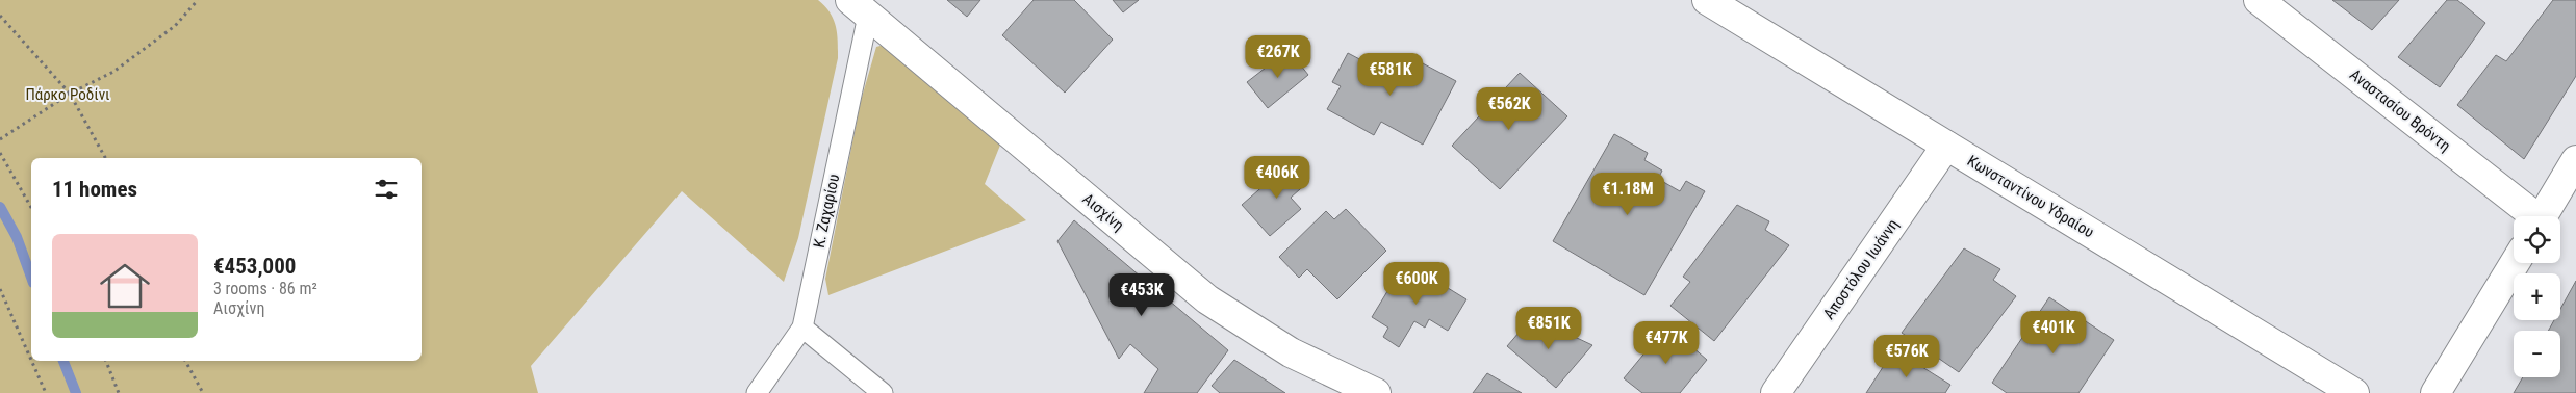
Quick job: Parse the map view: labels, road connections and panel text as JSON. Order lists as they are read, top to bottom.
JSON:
{
  "streets": {
    "street": [
      "Αναστασίου Βρόντη",
      "Κωνσταντίνου Υδραίου",
      "Αισχίνη",
      "Αποστόλου Ιωάννη"
    ],
    "lane": ["Κ. Ζαχαρίου"]
  },
  "crossings": [
    ["Κωνσταντίνου Υδραίου", "Αποστόλου Ιωάννη"],
    ["Κ. Ζαχαρίου", "Αισχίνη"]
  ],
  "parks": ["Πάρκο Ροδίνι"],
  "page": {
    "price": [
      "€267K",
      "€581K",
      "€562K",
      "€406K",
      "€1.18M",
      "€600K",
      "€453K",
      "€851K",
      "€401K",
      "€477K",
      "€576K"
    ],
    "heading": "11 homes",
    "map_buttons": ["+", "−"],
    "list": [
      {
        "name": "€453,000",
        "note": "3 rooms · 86 m² · Αισχίνη"
      }
    ]
  }
}
